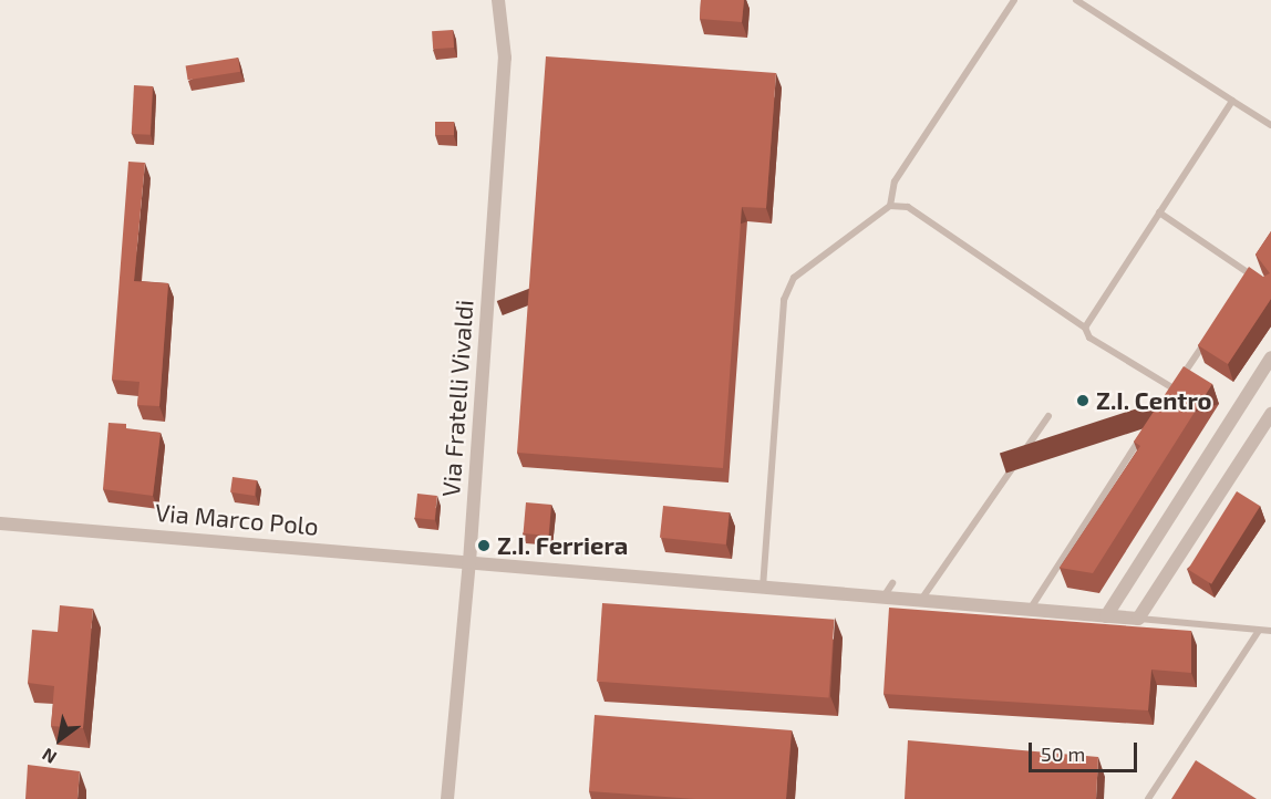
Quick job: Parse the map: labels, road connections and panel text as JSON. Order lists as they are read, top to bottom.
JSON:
{
  "streets": {
    "street": ["Via Fratelli Vivaldi", "Via Marco Polo"]
  },
  "crossings": [
    ["Via Fratelli Vivaldi", "Via Marco Polo"]
  ],
  "places": ["Z.I. Centro", "Z.I. Ferriera"],
  "scale_bar": "50 m",
  "north": "bottom left"
}
